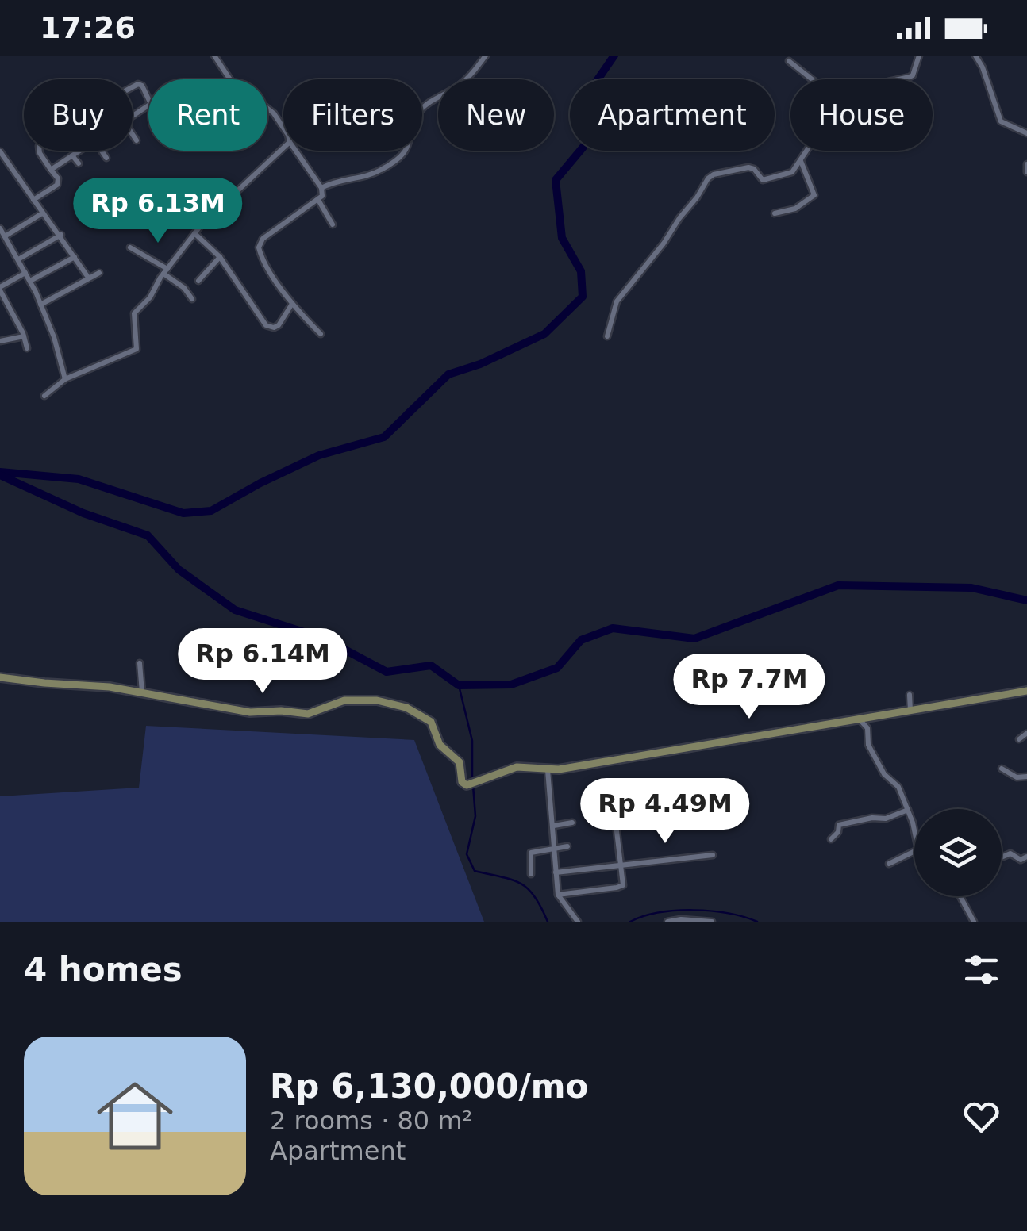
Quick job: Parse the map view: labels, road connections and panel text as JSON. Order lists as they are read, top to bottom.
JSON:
{
  "page": {
    "status": "17:26",
    "chip": [
      "Buy",
      "Rent",
      "Filters",
      "New",
      "Apartment",
      "House"
    ],
    "price": [
      "Rp 6.13M",
      "Rp 6.14M",
      "Rp 7.7M",
      "Rp 4.49M"
    ],
    "heading": "4 homes",
    "list": [
      {
        "name": "Rp 6,130,000/mo",
        "note": "2 rooms · 80 m² · Apartment"
      }
    ]
  }
}
